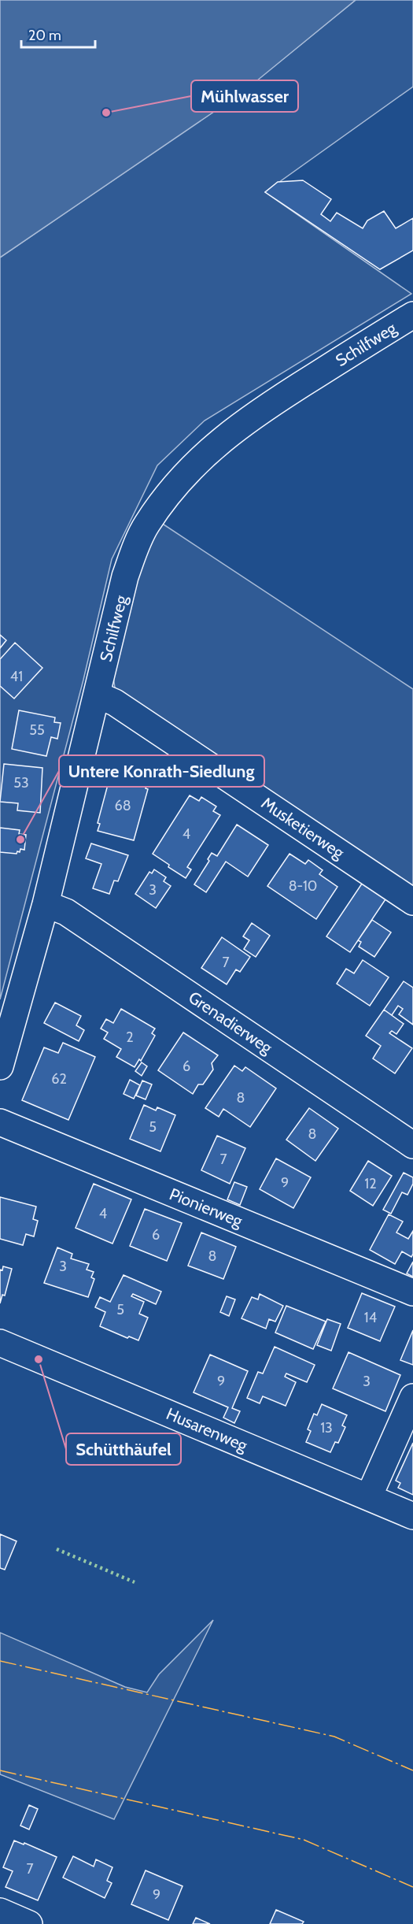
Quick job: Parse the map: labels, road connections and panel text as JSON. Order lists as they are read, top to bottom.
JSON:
{
  "streets": {
    "street": [
      "Schilfweg",
      "Musketierweg",
      "Grenadierweg",
      "Pionierweg",
      "Husarenweg"
    ]
  },
  "crossings": [
    ["Schilfweg", "Musketierweg"],
    ["Schilfweg", "Grenadierweg"]
  ],
  "places": ["Mühlwasser", "Untere Konrath-Siedlung", "Schütthäufel"],
  "house_numbers": [
    "41",
    "55",
    "53",
    "68",
    "4",
    "8-10",
    "3",
    "7",
    "2",
    "6",
    "62",
    "8",
    "5",
    "8",
    "7",
    "9",
    "12",
    "4",
    "6",
    "8",
    "3",
    "5",
    "14",
    "9",
    "3",
    "13",
    "7",
    "9"
  ],
  "scale_bar": "20 m"
}
